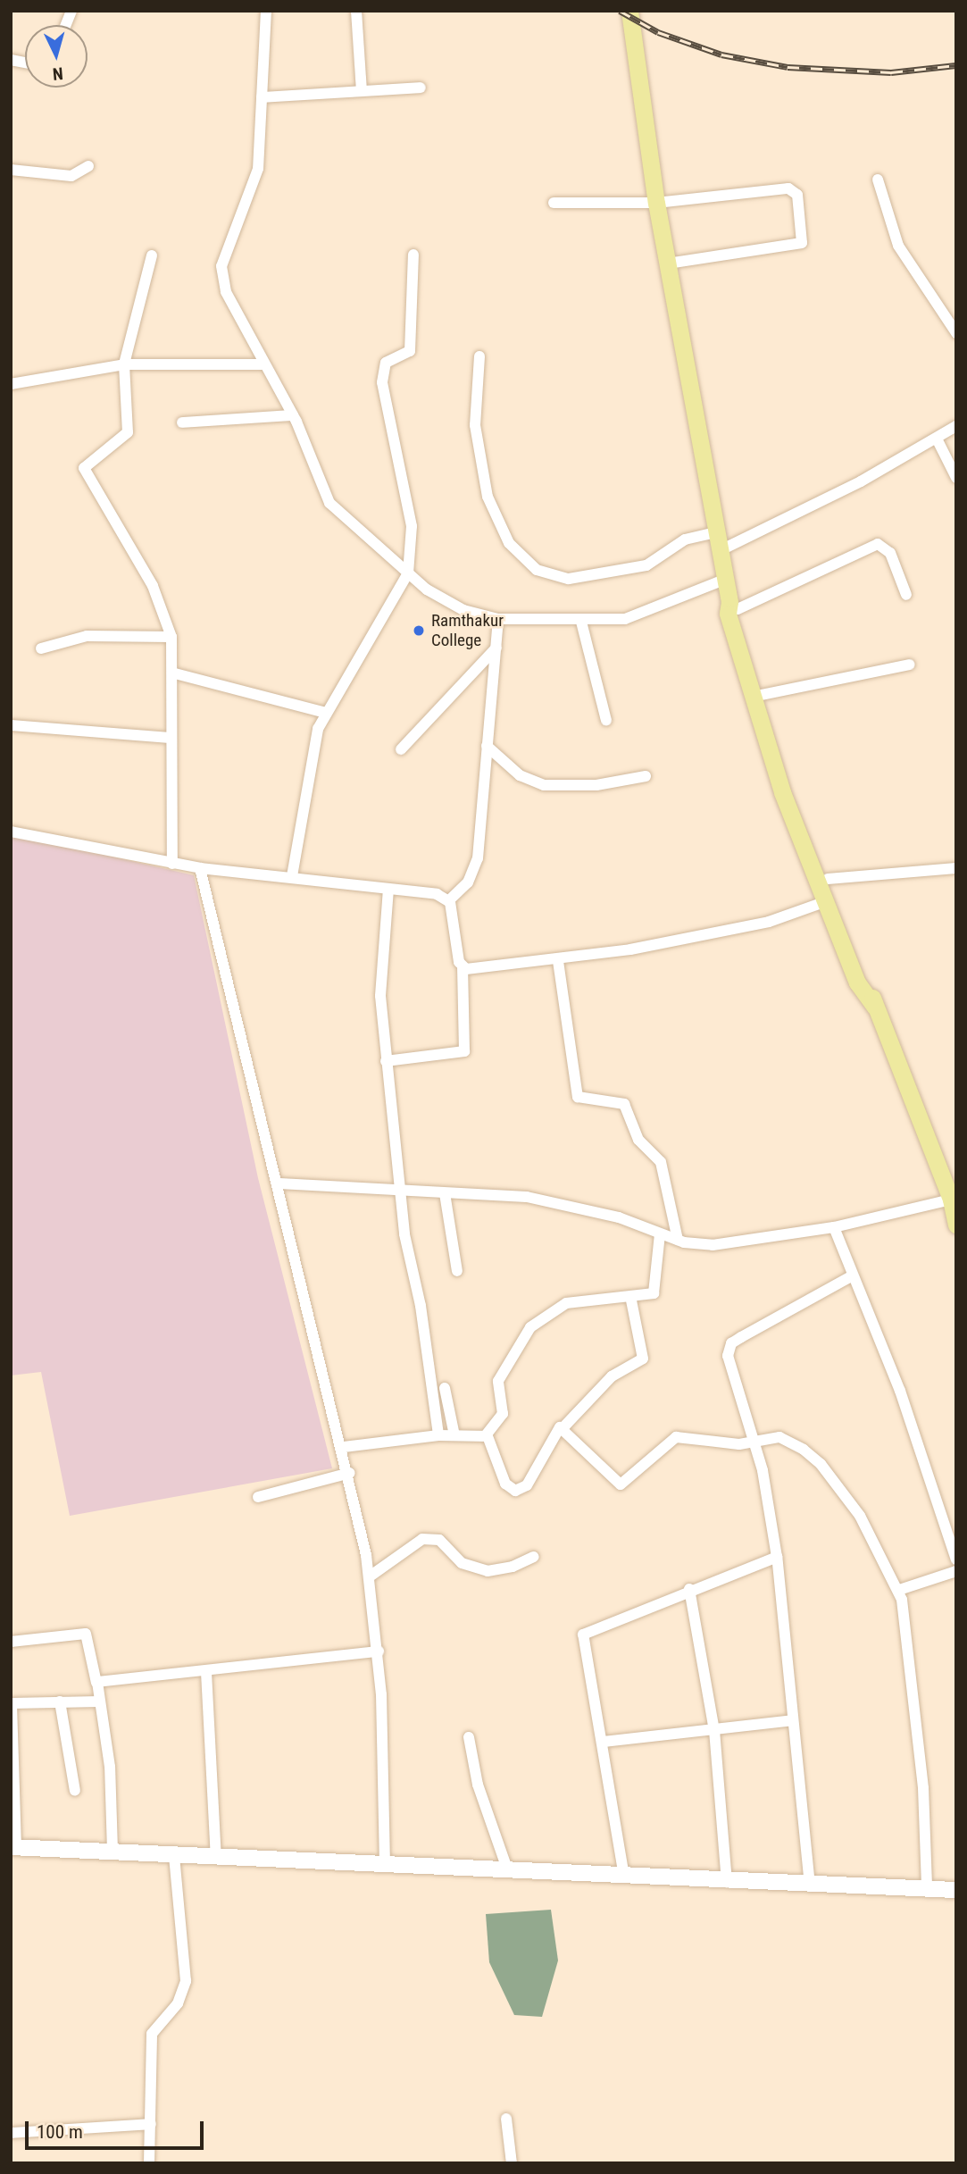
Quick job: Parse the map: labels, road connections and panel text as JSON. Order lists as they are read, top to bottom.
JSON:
{
  "places": ["Ramthakur College"],
  "scale_bar": "100 m",
  "north": "bottom"
}
